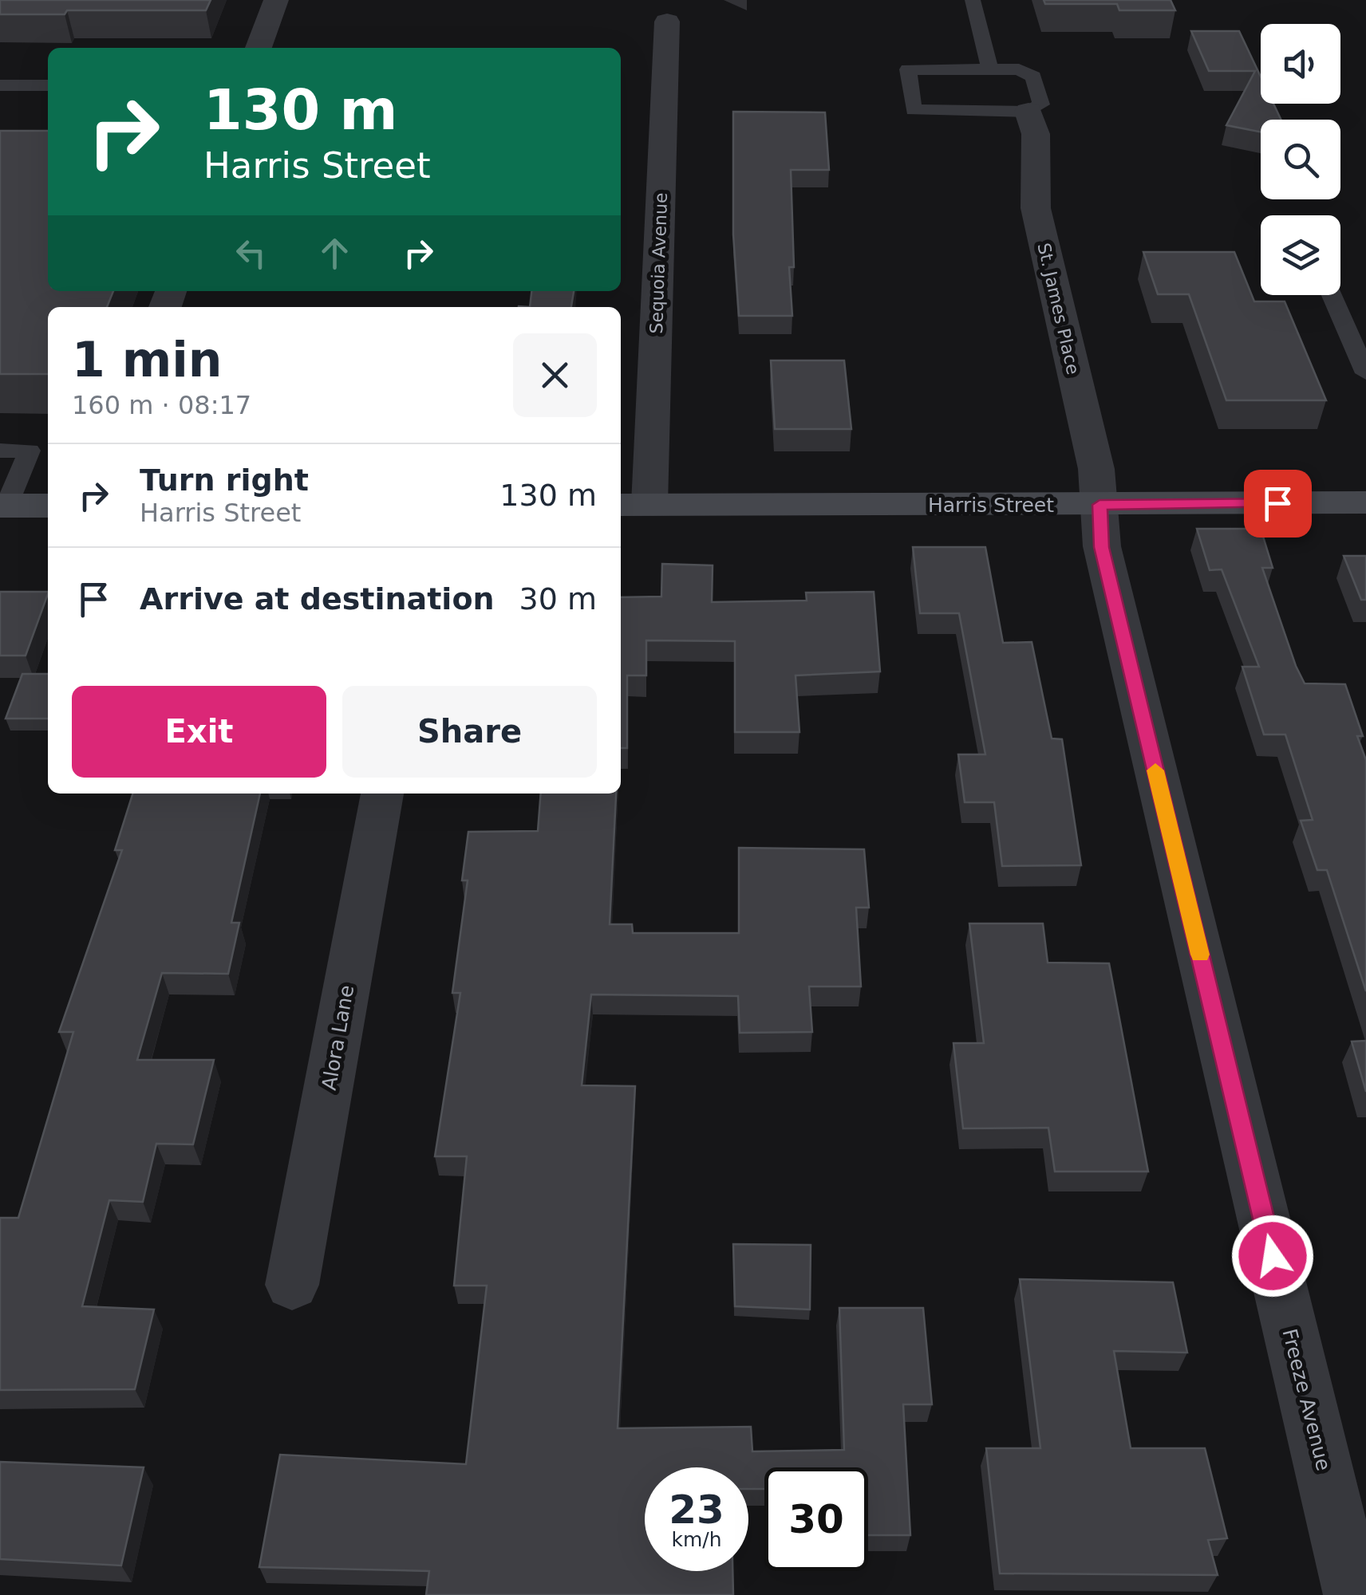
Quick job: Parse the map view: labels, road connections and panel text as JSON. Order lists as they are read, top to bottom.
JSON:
{
  "streets": {
    "main road": ["Harris Street"],
    "street": [
      "Sequoia Avenue",
      "St. James Place",
      "Alora Lane",
      "Freeze Avenue"
    ]
  },
  "crossings": [
    ["Sequoia Avenue", "Harris Street"],
    ["St. James Place", "Harris Street"],
    ["St. James Place", "Freeze Avenue"],
    ["Harris Street", "Freeze Avenue"]
  ],
  "page": {
    "turn": ["130 m", "Harris Street"],
    "heading": ["1 min", "160 m · 08:17"],
    "list": [
      {
        "name": "Turn right",
        "note": "Harris Street",
        "value": "130 m"
      },
      {
        "name": "Arrive at destination",
        "value": "30 m"
      }
    ],
    "buttons": ["Exit", "Share"],
    "speed": "23 km/h",
    "limit": "30"
  }
}
